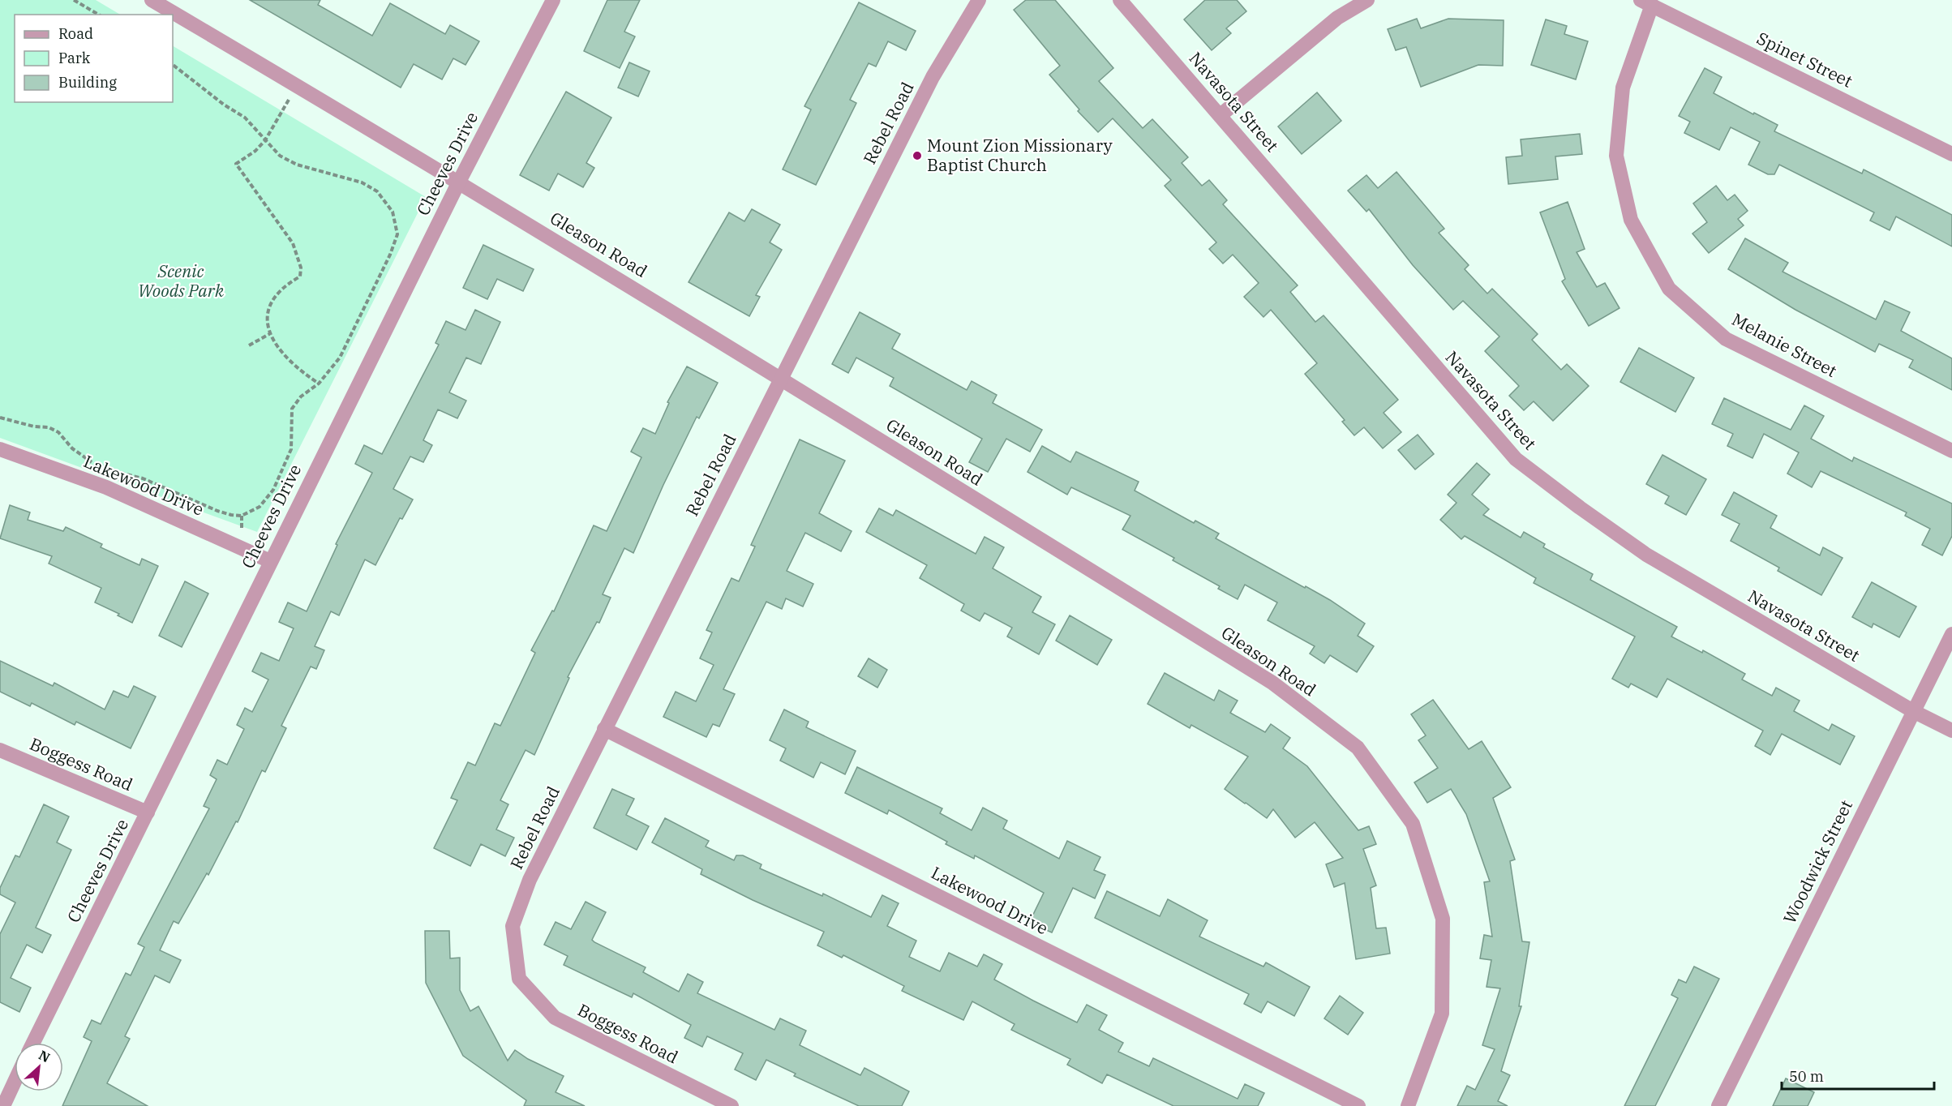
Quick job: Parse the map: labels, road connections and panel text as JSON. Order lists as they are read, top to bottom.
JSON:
{
  "streets": {
    "street": [
      "Spinet Street",
      "Navasota Street",
      "Rebel Road",
      "Cheeves Drive",
      "Gleason Road",
      "Melanie Street",
      "Lakewood Drive",
      "Boggess Road",
      "Woodwick Street"
    ]
  },
  "crossings": [
    ["Spinet Street", "Melanie Street"],
    ["Navasota Street", "Woodwick Street"],
    ["Rebel Road", "Gleason Road"],
    ["Rebel Road", "Lakewood Drive"],
    ["Rebel Road", "Boggess Road"],
    ["Cheeves Drive", "Gleason Road"],
    ["Cheeves Drive", "Lakewood Drive"],
    ["Cheeves Drive", "Boggess Road"]
  ],
  "parks": ["Scenic Woods Park"],
  "places": ["Mount Zion Missionary Baptist Church"],
  "legend": ["Road", "Park", "Building"],
  "scale_bar": "50 m",
  "north": "top right"
}
